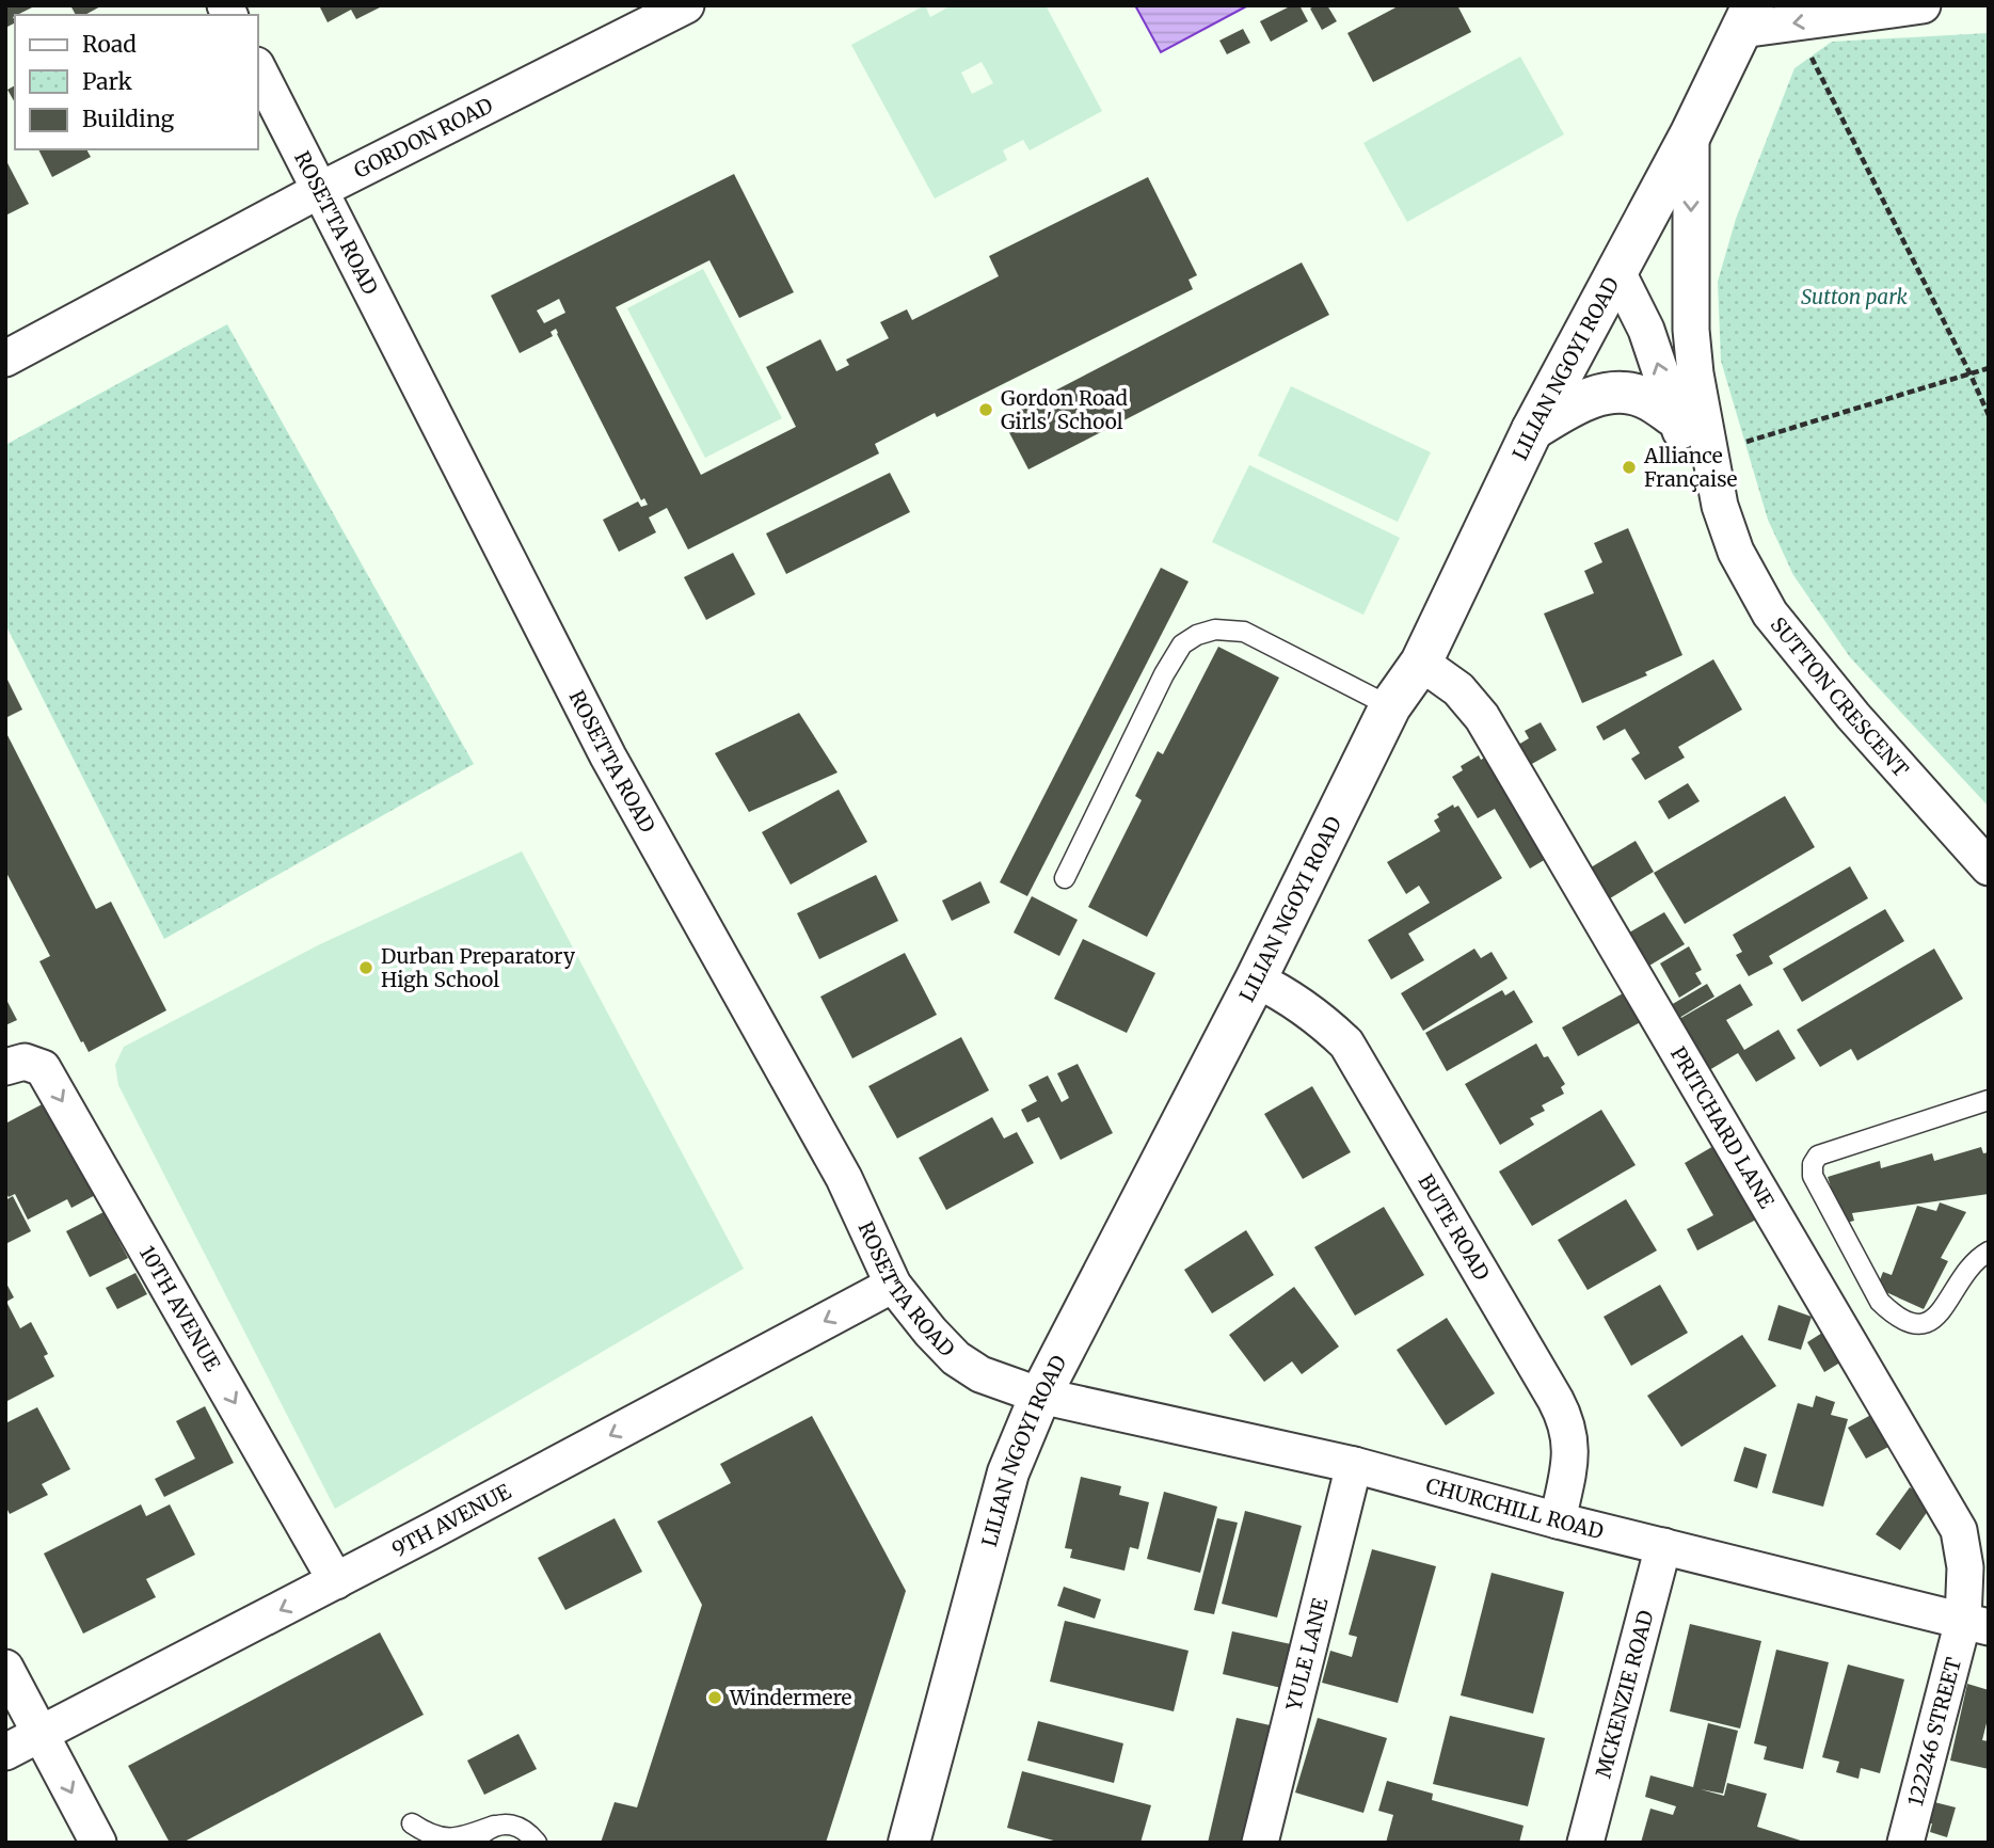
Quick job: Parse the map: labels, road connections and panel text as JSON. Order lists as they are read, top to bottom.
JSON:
{
  "streets": {
    "street": [
      "GORDON ROAD",
      "ROSETTA ROAD",
      "LILIAN NGOYI ROAD",
      "SUTTON CRESCENT",
      "PRITCHARD LANE",
      "BUTE ROAD",
      "10TH AVENUE",
      "CHURCHILL ROAD",
      "9TH AVENUE",
      "YULE LANE",
      "MCKENZIE ROAD",
      "122246 STREET"
    ]
  },
  "crossings": [
    ["GORDON ROAD", "ROSETTA ROAD"],
    ["ROSETTA ROAD", "LILIAN NGOYI ROAD"],
    ["ROSETTA ROAD", "CHURCHILL ROAD"],
    ["ROSETTA ROAD", "9TH AVENUE"],
    ["LILIAN NGOYI ROAD", "SUTTON CRESCENT"],
    ["LILIAN NGOYI ROAD", "PRITCHARD LANE"],
    ["LILIAN NGOYI ROAD", "BUTE ROAD"],
    ["LILIAN NGOYI ROAD", "CHURCHILL ROAD"],
    ["PRITCHARD LANE", "CHURCHILL ROAD"],
    ["PRITCHARD LANE", "122246 STREET"],
    ["BUTE ROAD", "CHURCHILL ROAD"],
    ["10TH AVENUE", "9TH AVENUE"],
    ["CHURCHILL ROAD", "YULE LANE"],
    ["CHURCHILL ROAD", "MCKENZIE ROAD"],
    ["CHURCHILL ROAD", "122246 STREET"]
  ],
  "one_way": ["10TH AVENUE", "9TH AVENUE"],
  "parks": ["Sutton park"],
  "places": [
    "Gordon Road Girls' School",
    "Alliance Française",
    "Durban Preparatory High School",
    "Windermere"
  ],
  "legend": ["Road", "Park", "Building"]
}
